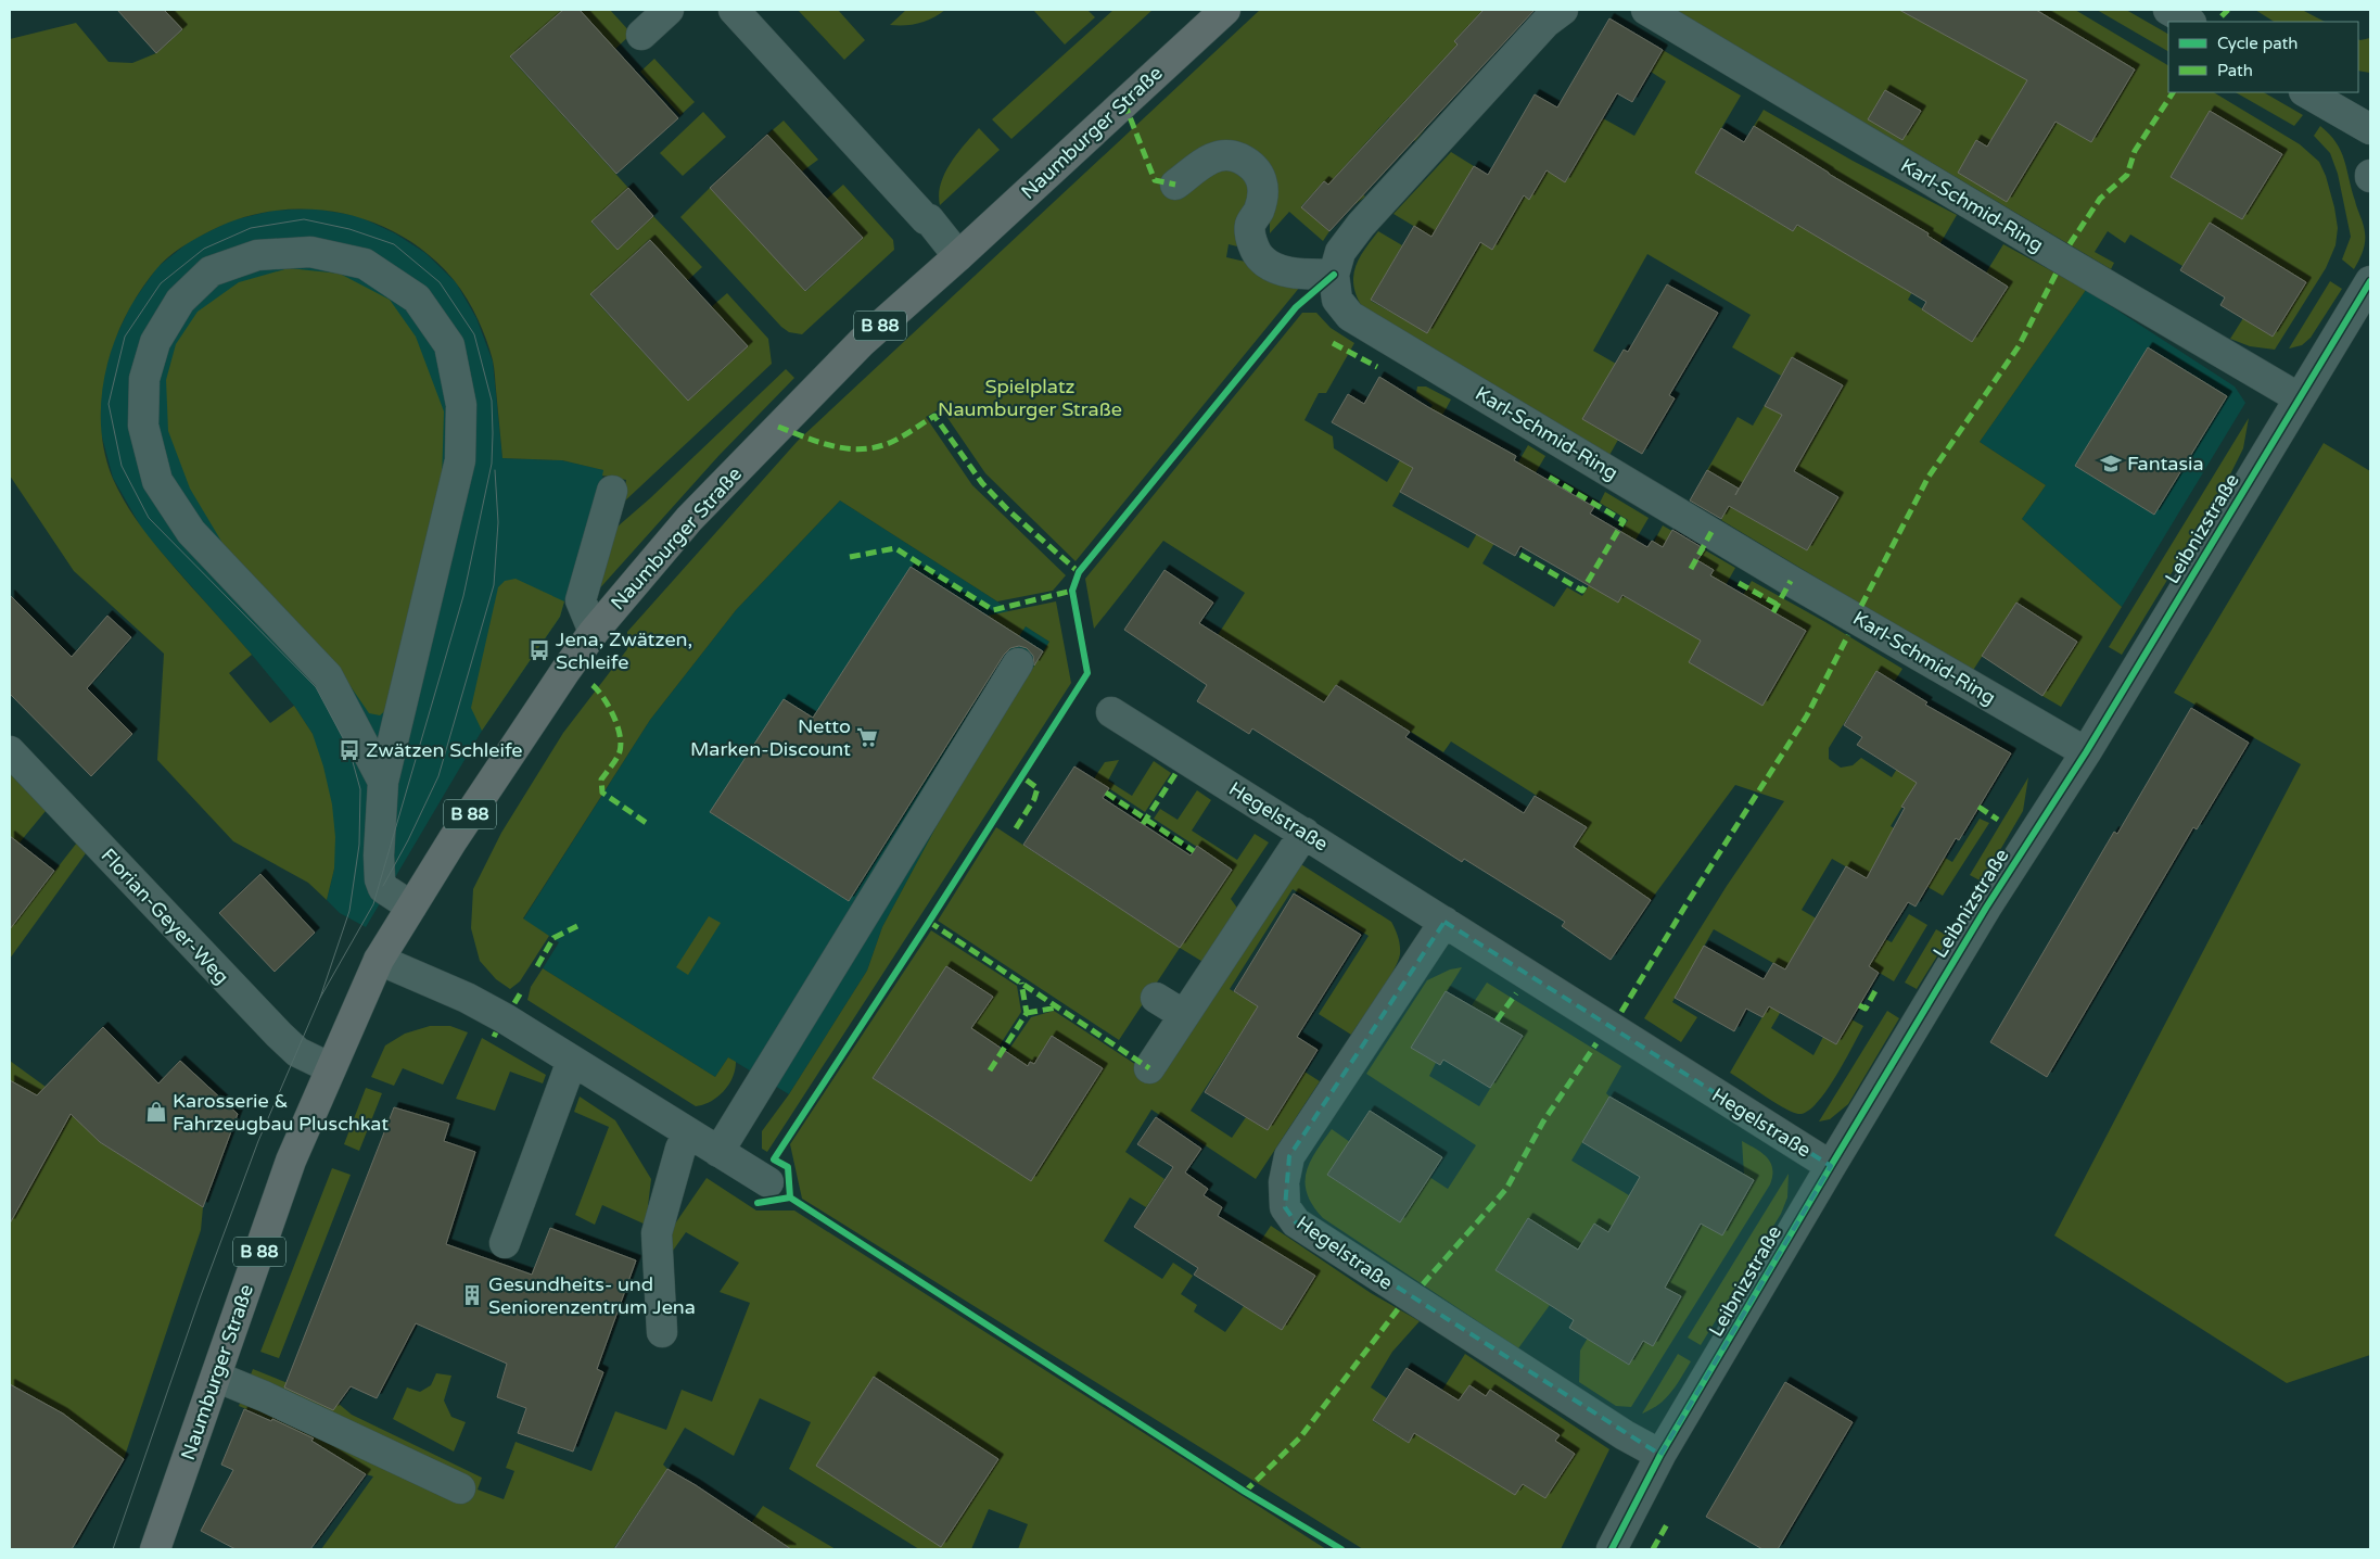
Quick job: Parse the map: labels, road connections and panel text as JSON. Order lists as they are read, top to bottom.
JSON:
{
  "streets": {
    "main road": ["Naumburger Straße", "B 88"],
    "street": [
      "Karl-Schmid-Ring",
      "Leibnizstraße",
      "Hegelstraße",
      "Florian-Geyer-Weg"
    ]
  },
  "crossings": [
    ["Naumburger Straße", "Florian-Geyer-Weg"],
    ["Karl-Schmid-Ring", "Leibnizstraße"],
    ["Leibnizstraße", "Hegelstraße"]
  ],
  "parks": ["Spielplatz Naumburger Straße"],
  "places": {
    "school or university": ["Fantasia"],
    "bus stop": ["Jena, Zwätzen, Schleife", "Zwätzen Schleife"],
    "supermarket": ["Netto Marken-Discount"],
    "shop": ["Karosserie & Fahrzeugbau Pluschkat"],
    "building": ["Gesundheits- und Seniorenzentrum Jena"]
  },
  "legend": ["Cycle path", "Path"]
}
